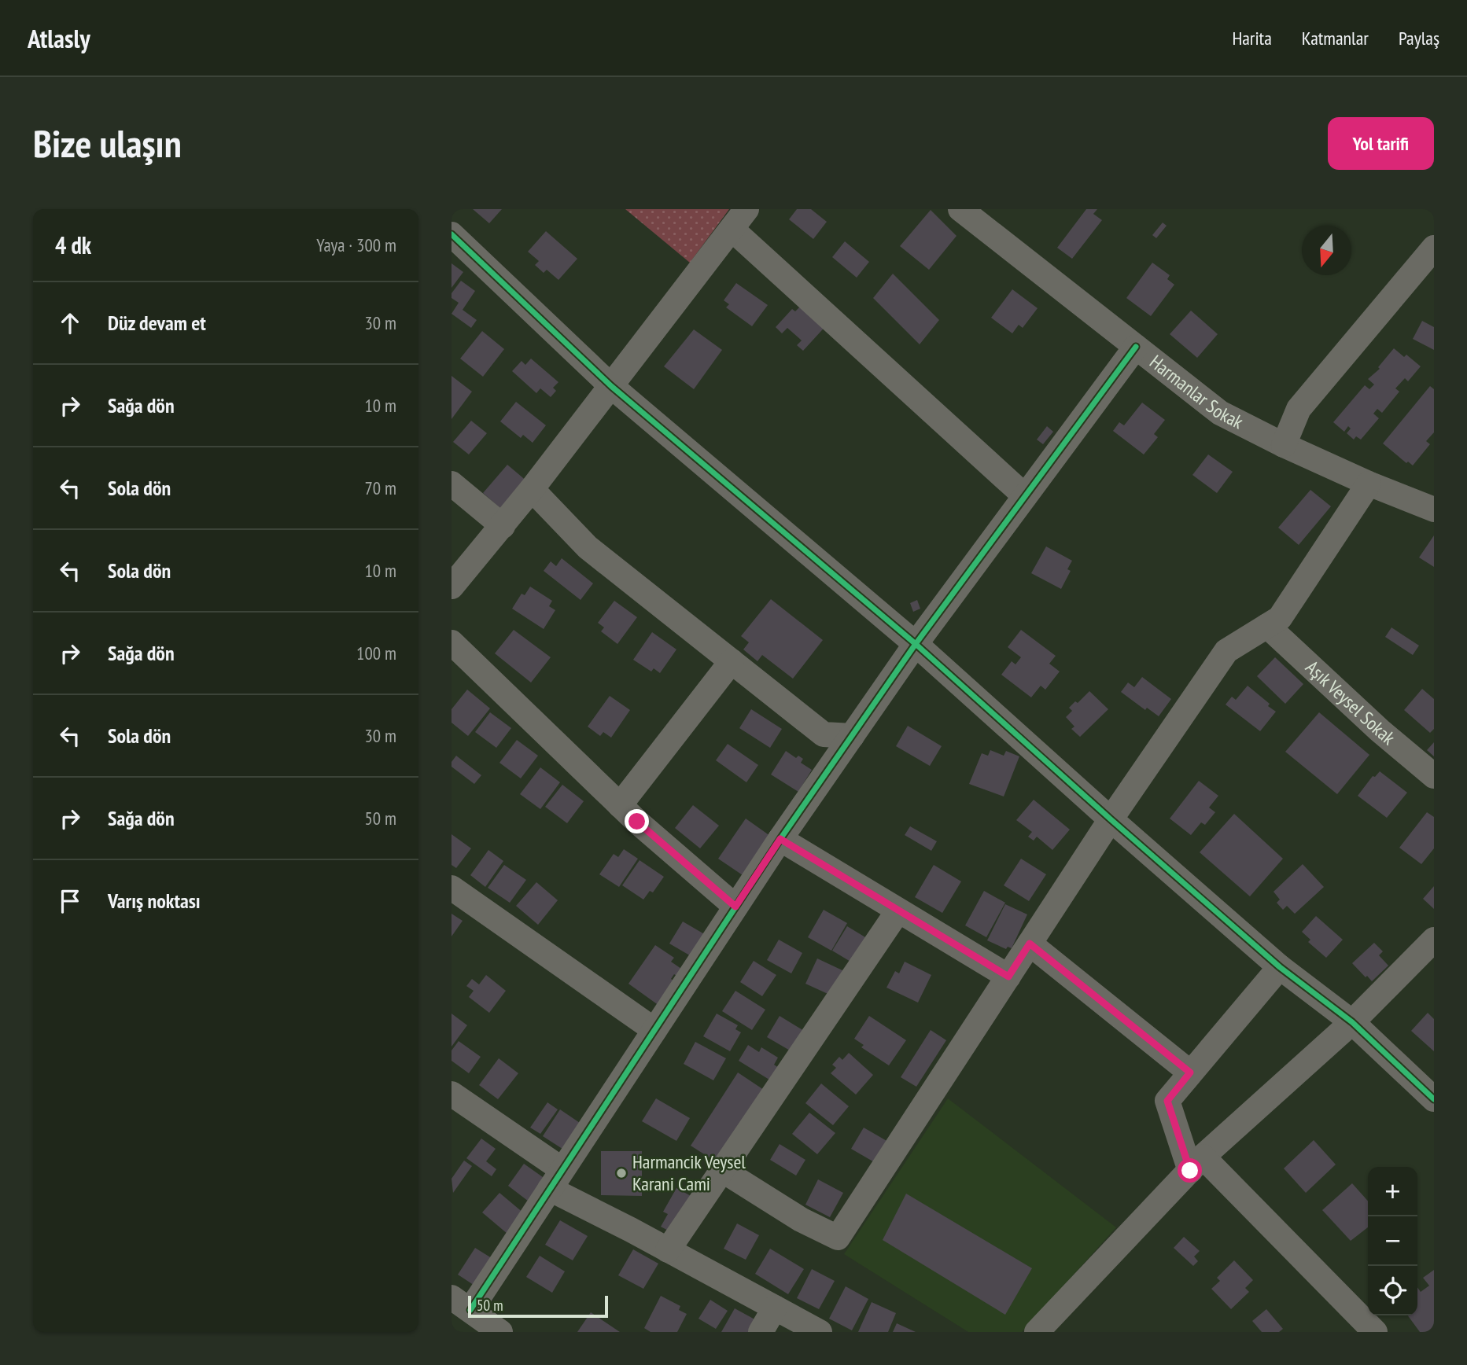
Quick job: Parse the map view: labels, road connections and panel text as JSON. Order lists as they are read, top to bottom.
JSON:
{
  "streets": {
    "street": ["Harmanlar Sokak", "Aşık Veysel Sokak"]
  },
  "places": ["Harmancik Veysel Karani Cami"],
  "scale_bar": "50 m",
  "north": "bottom",
  "page": {
    "header": "Atlasly",
    "nav": ["Harita", "Katmanlar", "Paylaş"],
    "buttons": "Yol tarifi",
    "title": "Bize ulaşın",
    "heading": ["4 dk", "Yaya · 300 m"],
    "list": [
      ["Düz devam et", "30 m"],
      ["Sağa dön", "10 m"],
      ["Sola dön", "70 m"],
      ["Sola dön", "10 m"],
      ["Sağa dön", "100 m"],
      ["Sola dön", "30 m"],
      ["Sağa dön", "50 m"],
      "Varış noktası"
    ],
    "map_buttons": ["+", "−"],
    "scale": "50 m"
  }
}
